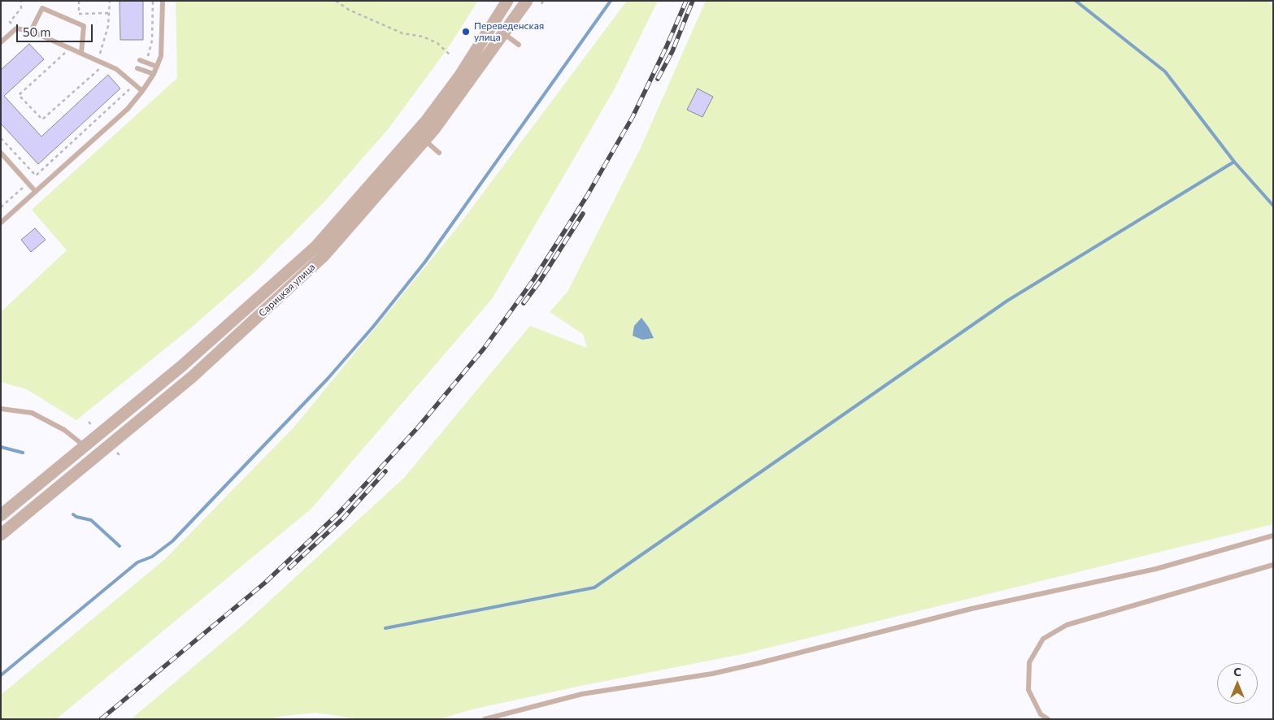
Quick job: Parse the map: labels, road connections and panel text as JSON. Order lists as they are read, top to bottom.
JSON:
{
  "streets": {
    "street": ["Сарицкая улица"]
  },
  "places": ["Переведенская улица"],
  "scale_bar": "50 m",
  "north": "top"
}
